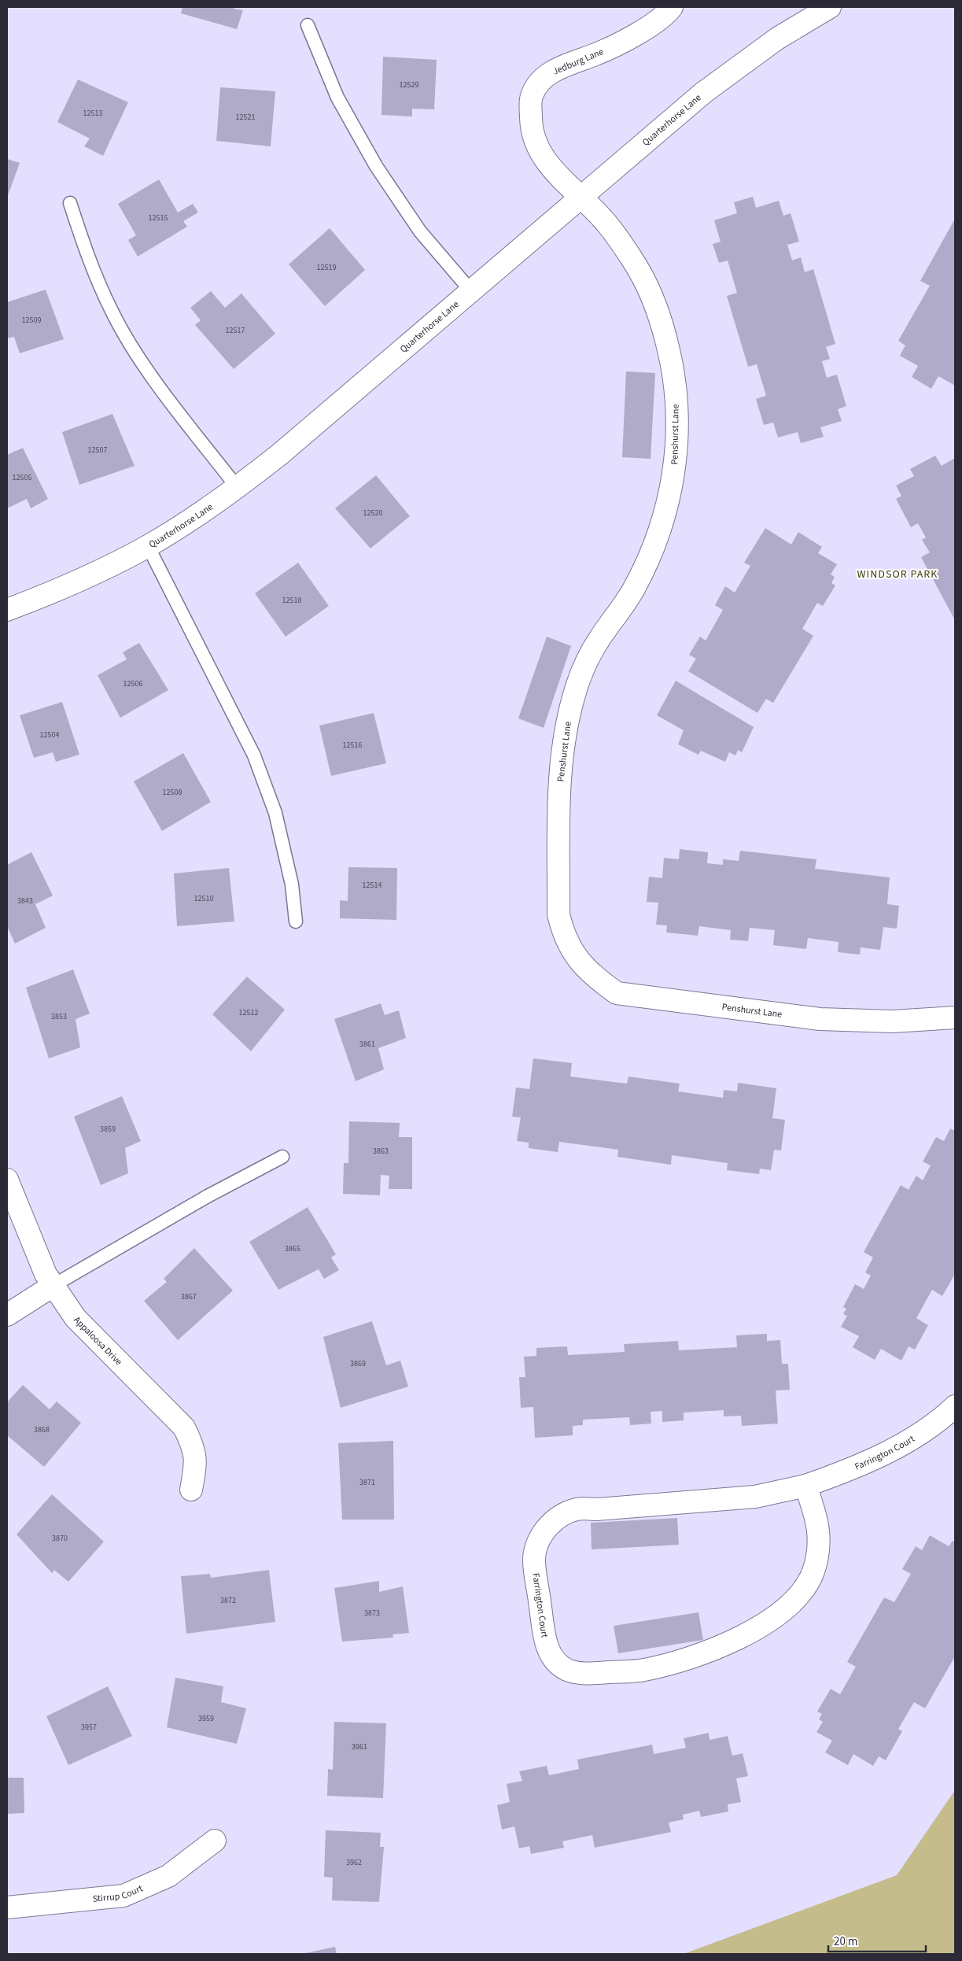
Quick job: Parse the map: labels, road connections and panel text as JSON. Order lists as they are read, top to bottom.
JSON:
{
  "streets": {
    "street": [
      "Jedburg Lane",
      "Quarterhorse Lane",
      "Penshurst Lane",
      "Appaloosa Drive",
      "Farrington Court",
      "Stirrup Court"
    ]
  },
  "crossings": [
    ["Jedburg Lane", "Quarterhorse Lane"],
    ["Jedburg Lane", "Penshurst Lane"],
    ["Quarterhorse Lane", "Penshurst Lane"]
  ],
  "districts": ["WINDSOR PARK"],
  "house_numbers": [
    "12529",
    "12513",
    "12521",
    "12515",
    "12519",
    "12509",
    "12517",
    "12507",
    "12505",
    "12520",
    "12518",
    "12506",
    "12504",
    "12516",
    "12508",
    "12514",
    "12510",
    "3843",
    "12512",
    "3853",
    "3861",
    "3859",
    "3863",
    "3865",
    "3867",
    "3869",
    "3868",
    "3871",
    "3870",
    "3872",
    "3873",
    "3959",
    "3957",
    "3961",
    "3962"
  ],
  "scale_bar": "20 m"
}
